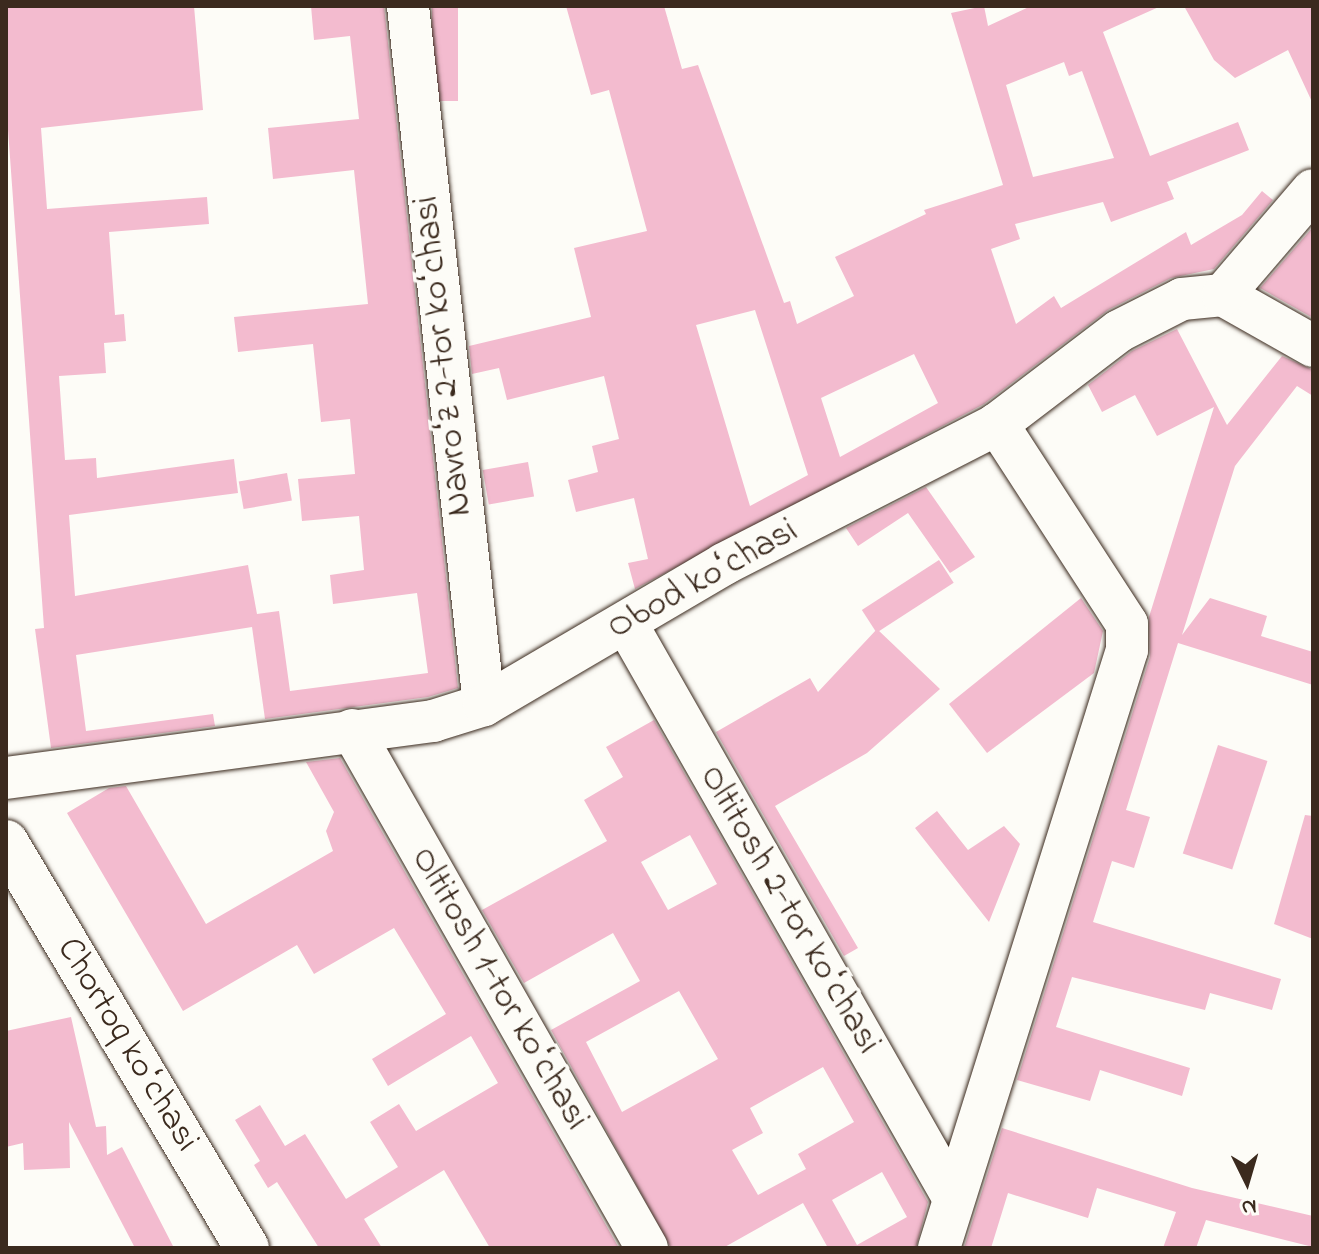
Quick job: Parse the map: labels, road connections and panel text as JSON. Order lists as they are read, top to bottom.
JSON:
{
  "streets": {
    "main road": ["Chortoq koʻchasi"],
    "street": [
      "Navroʻz 2-tor koʻchasi",
      "Obod koʻchasi",
      "Oltitosh 2-tor koʻchasi",
      "Oltitosh 1-tor koʻchasi"
    ]
  },
  "crossings": [
    ["Navroʻz 2-tor koʻchasi", "Obod koʻchasi"],
    ["Obod koʻchasi", "Oltitosh 2-tor koʻchasi"],
    ["Obod koʻchasi", "Oltitosh 1-tor koʻchasi"]
  ],
  "north": "bottom"
}
